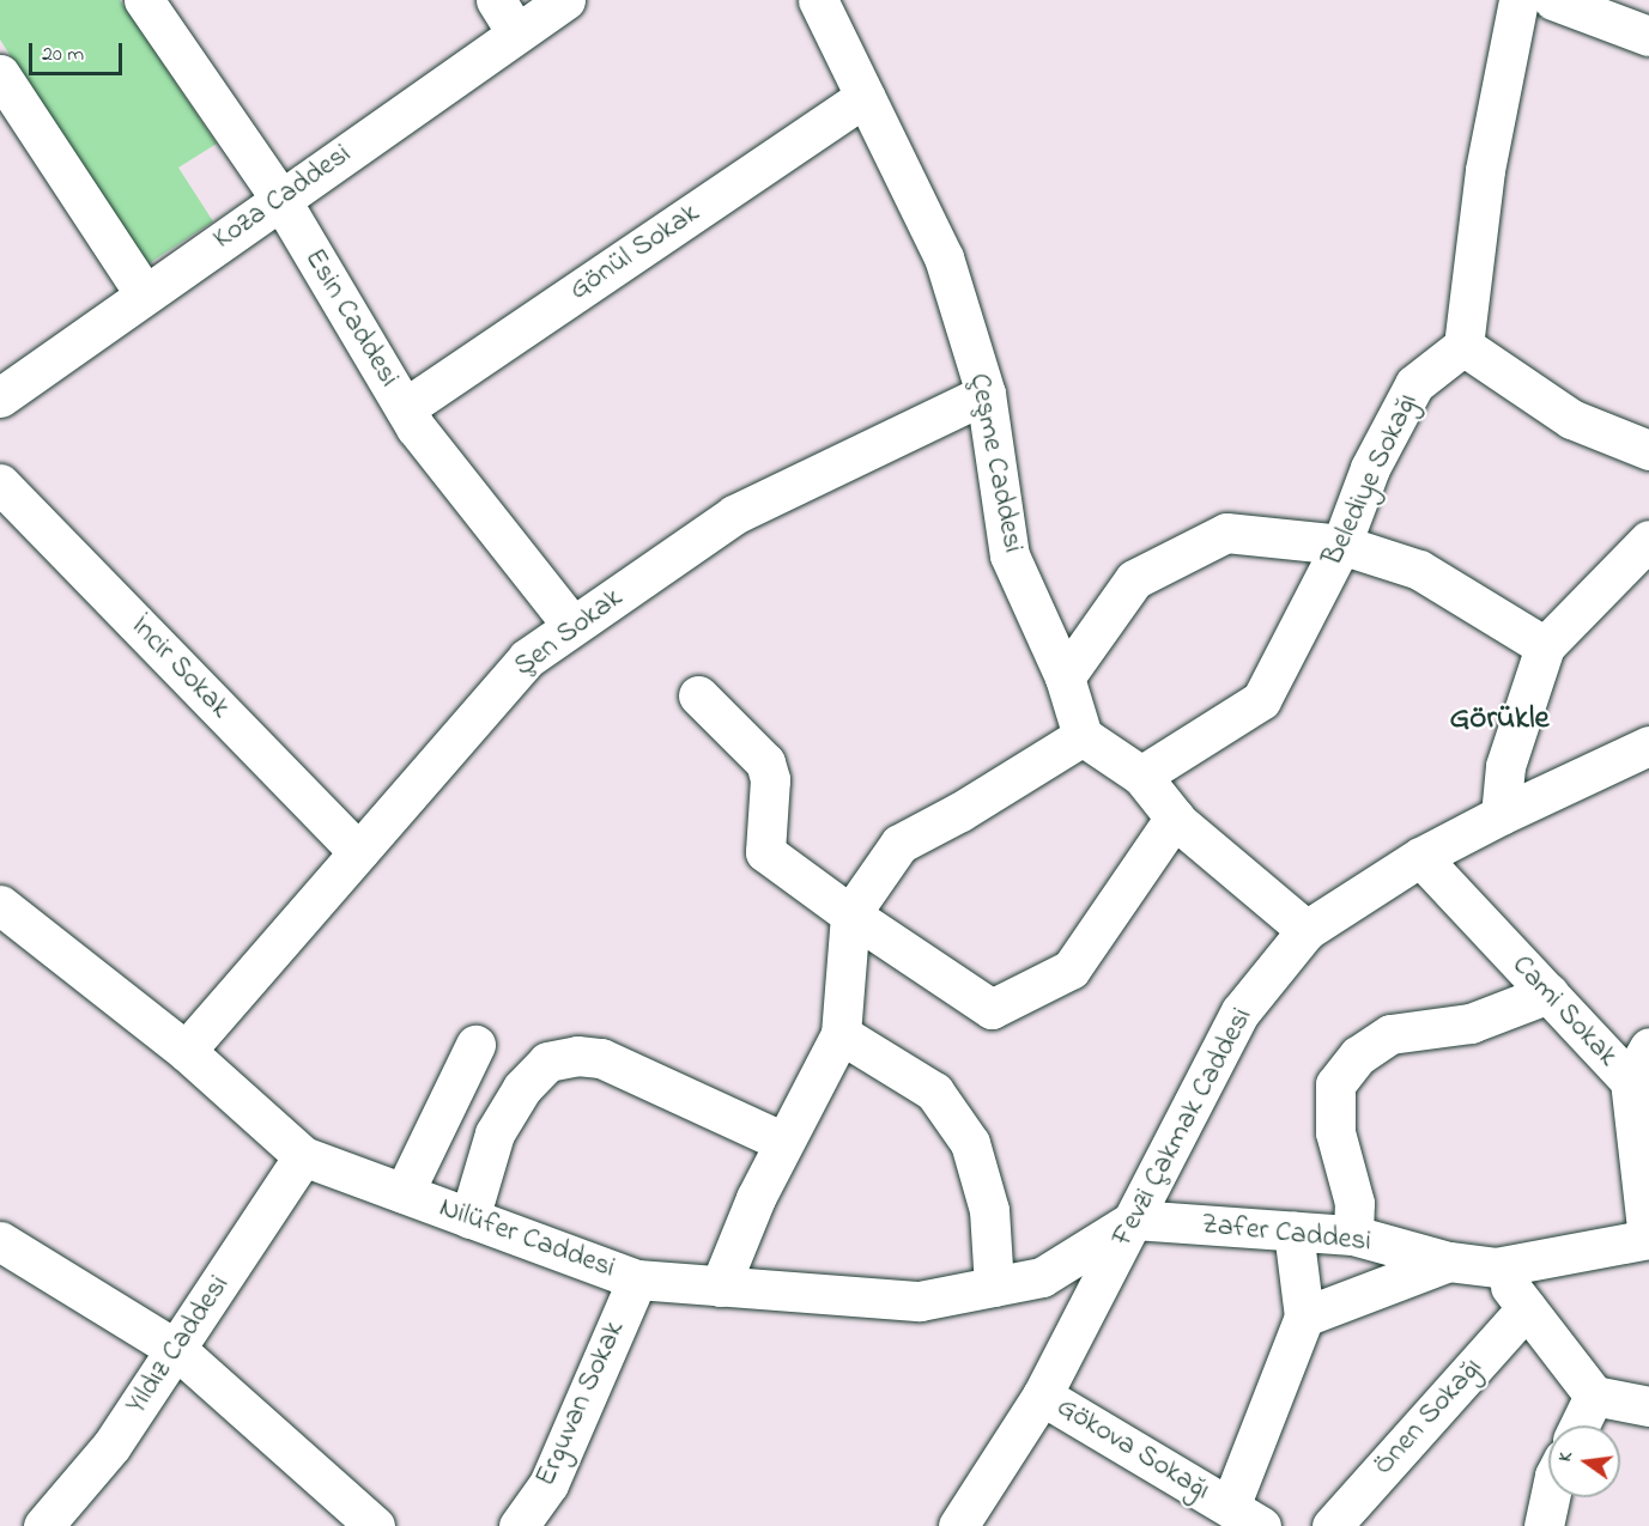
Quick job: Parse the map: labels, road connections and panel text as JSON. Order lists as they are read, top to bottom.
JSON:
{
  "streets": {
    "street": [
      "Koza Caddesi",
      "Gönül Sokak",
      "Esin Caddesi",
      "Çeşme Caddesi",
      "Belediye Sokağı",
      "Şen Sokak",
      "İncir Sokak",
      "Cami Sokak",
      "Fevzi Çakmak Caddesi",
      "Zafer Caddesi",
      "Nilüfer Caddesi",
      "Yıldız Caddesi",
      "Erguvan Sokak",
      "Önen Sokağı",
      "Gökova Sokağı"
    ]
  },
  "crossings": [
    ["Koza Caddesi", "Esin Caddesi"],
    ["Gönül Sokak", "Esin Caddesi"],
    ["Gönül Sokak", "Çeşme Caddesi"],
    ["Esin Caddesi", "Şen Sokak"],
    ["Çeşme Caddesi", "Şen Sokak"],
    ["Şen Sokak", "İncir Sokak"],
    ["Şen Sokak", "Nilüfer Caddesi"],
    ["Cami Sokak", "Fevzi Çakmak Caddesi"],
    ["Cami Sokak", "Zafer Caddesi"],
    ["Fevzi Çakmak Caddesi", "Zafer Caddesi"],
    ["Fevzi Çakmak Caddesi", "Nilüfer Caddesi"],
    ["Fevzi Çakmak Caddesi", "Gökova Sokağı"],
    ["Zafer Caddesi", "Nilüfer Caddesi"],
    ["Nilüfer Caddesi", "Yıldız Caddesi"],
    ["Nilüfer Caddesi", "Erguvan Sokak"]
  ],
  "districts": ["Görükle"],
  "scale_bar": "20 m",
  "north": "left"
}
